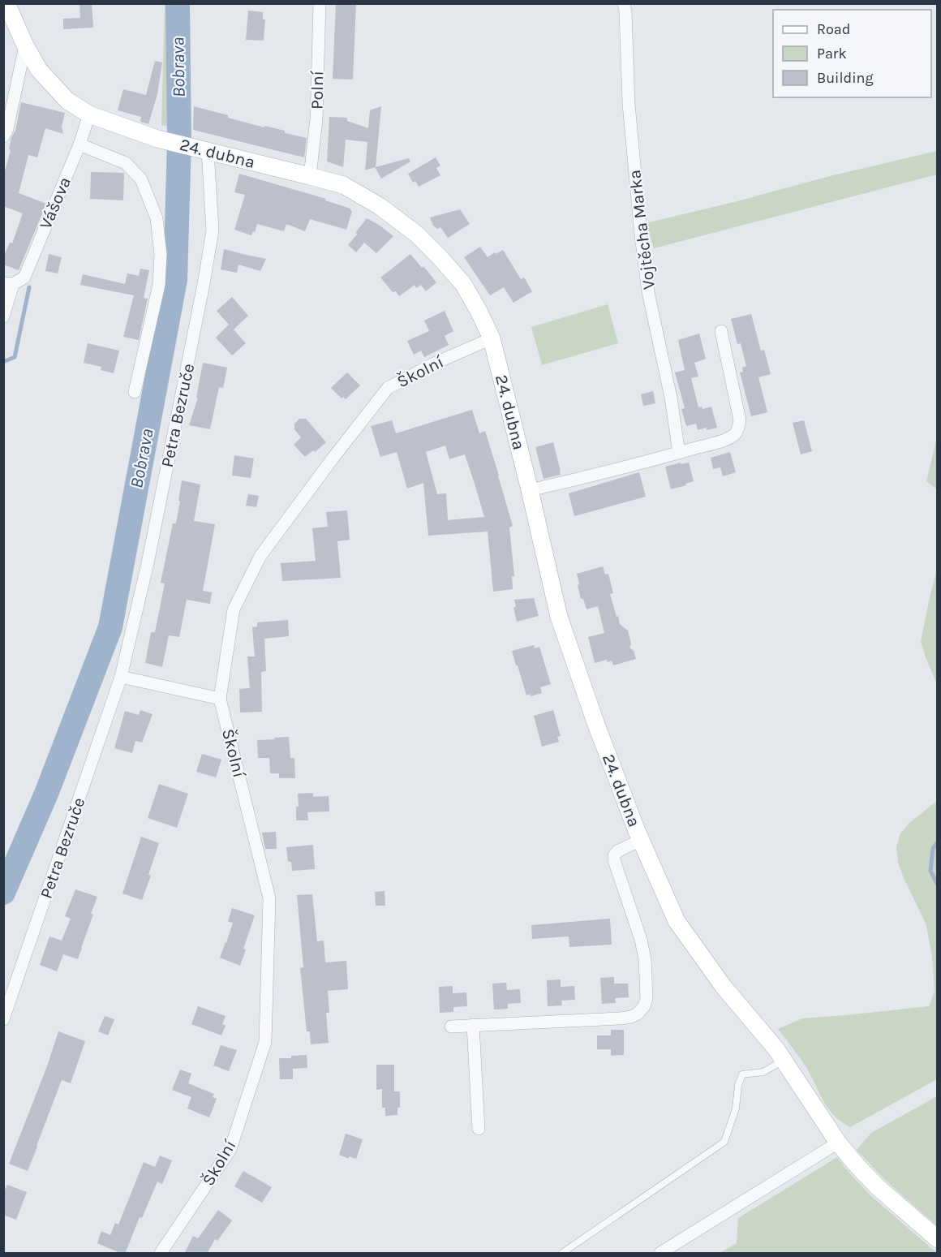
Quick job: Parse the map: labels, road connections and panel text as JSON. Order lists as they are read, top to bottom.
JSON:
{
  "streets": {
    "main road": ["24. dubna"],
    "street": [
      "Polní",
      "Vášova",
      "Vojtěcha Marka",
      "Školní",
      "Petra Bezruče"
    ]
  },
  "crossings": [
    ["Polní", "24. dubna"],
    ["24. dubna", "Vášova"],
    ["24. dubna", "Školní"],
    ["24. dubna", "Petra Bezruče"]
  ],
  "water": ["Bobrava"],
  "legend": ["Road", "Park", "Building"]
}
